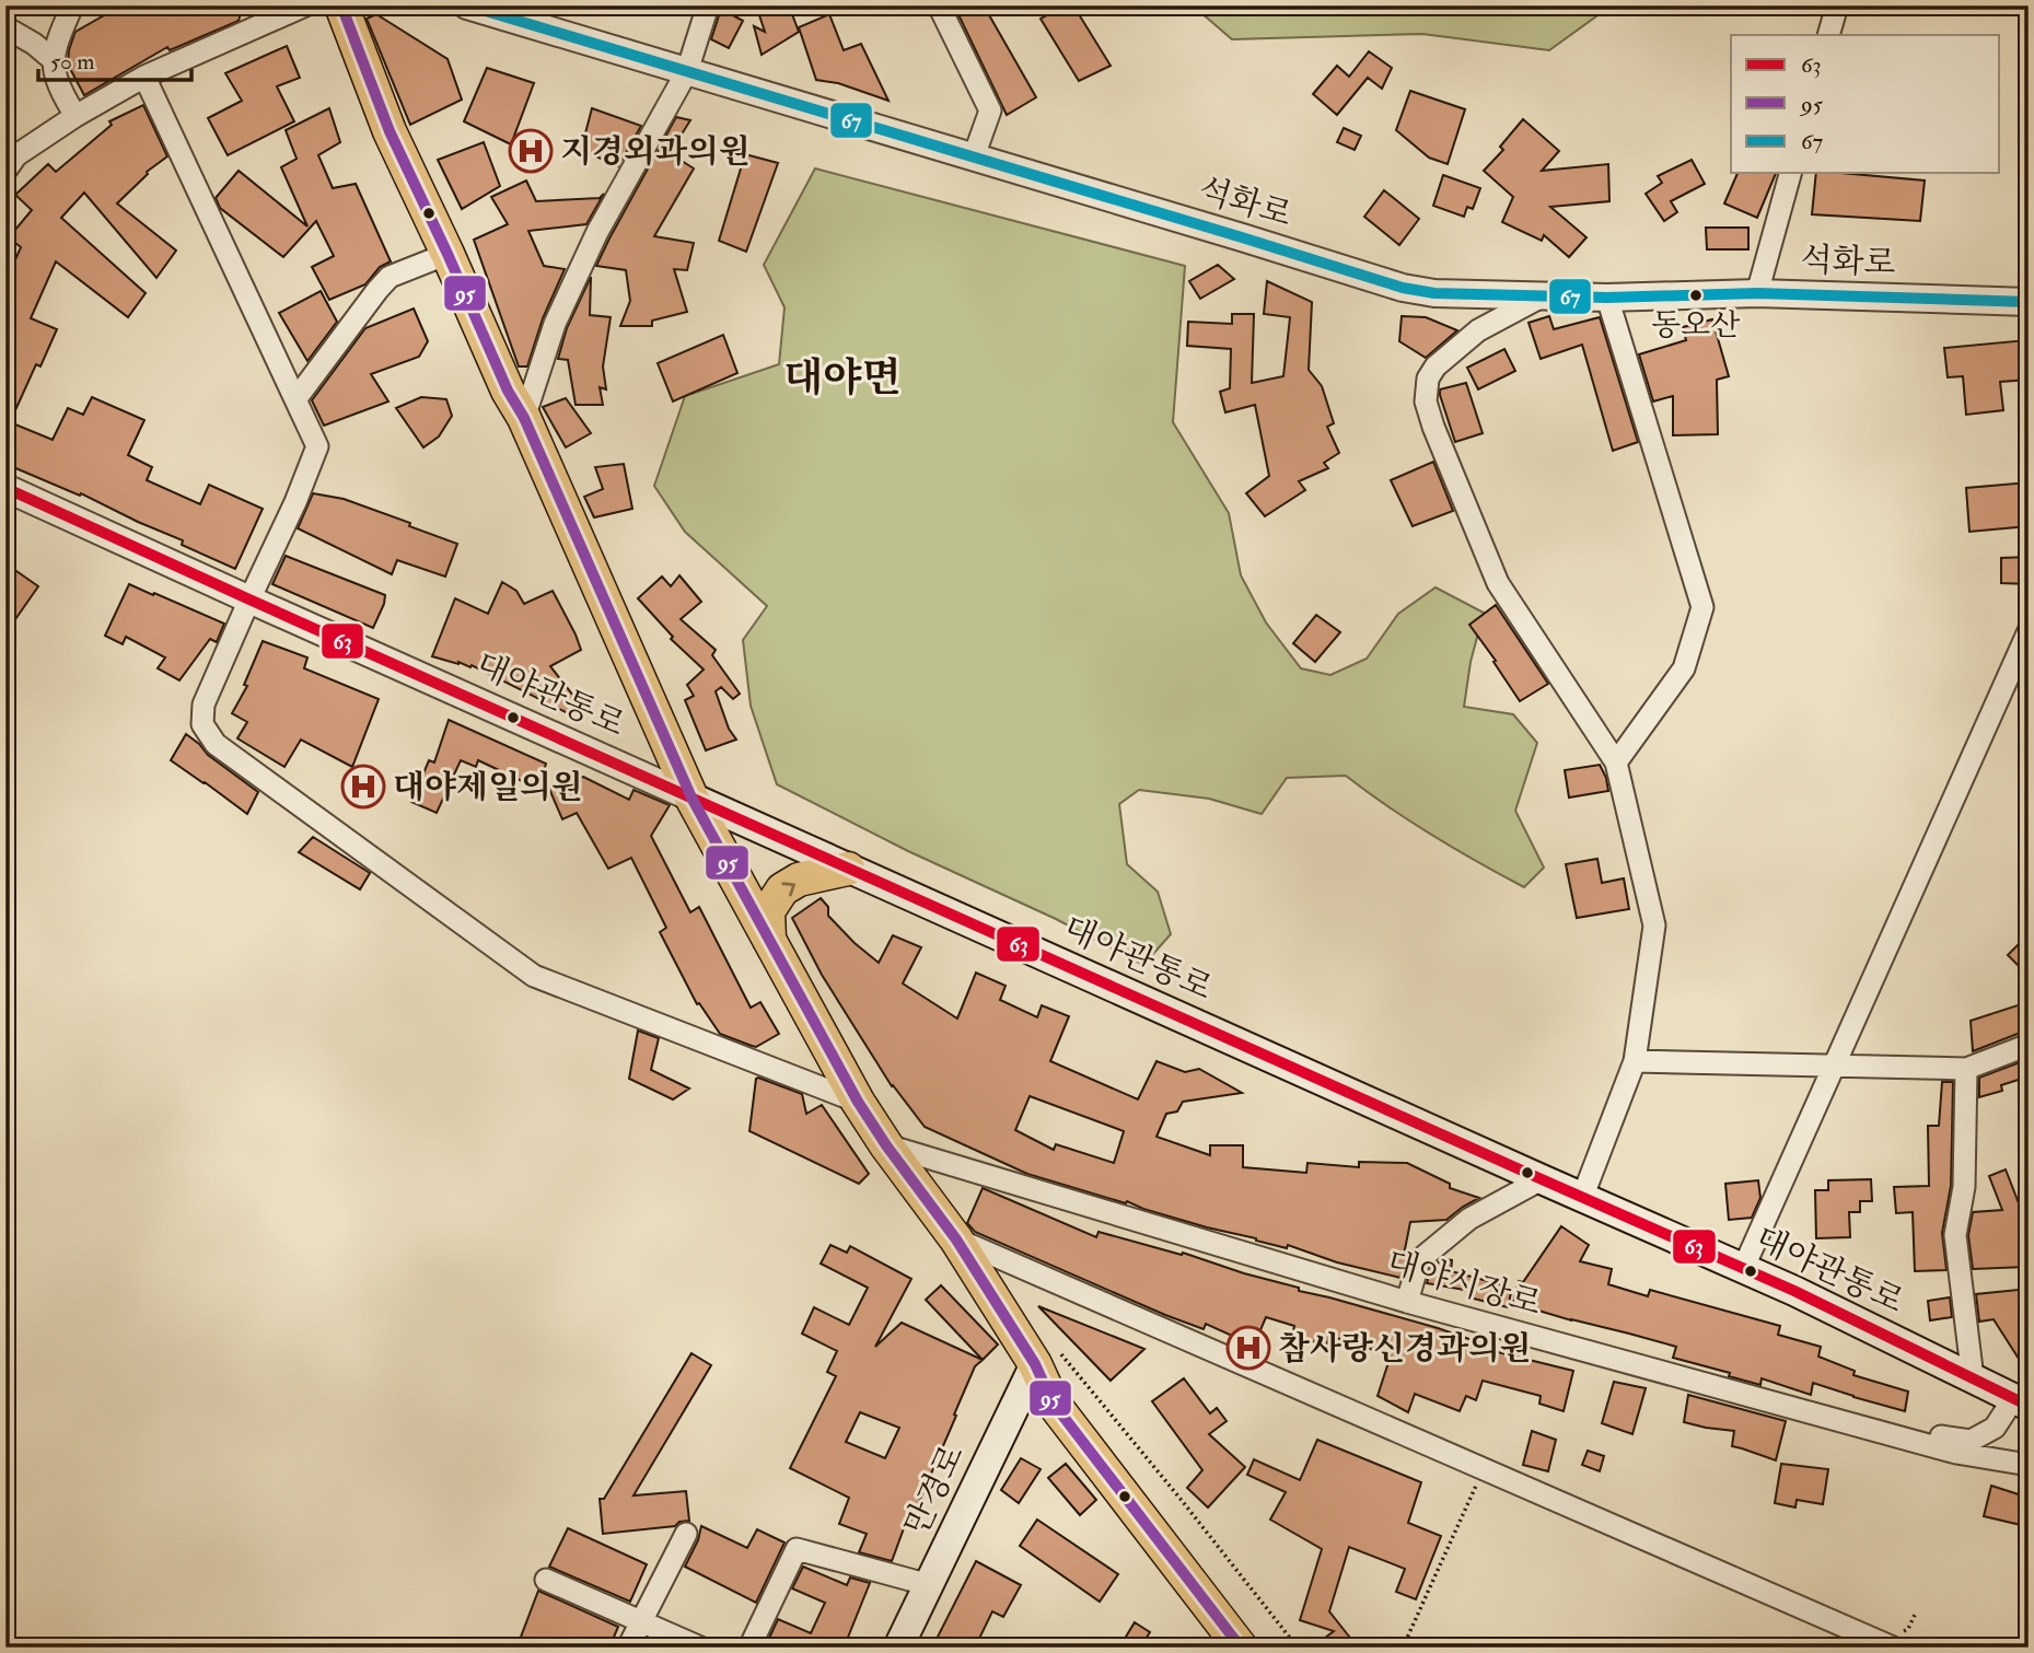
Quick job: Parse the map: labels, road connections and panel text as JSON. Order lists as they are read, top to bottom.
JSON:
{
  "streets": {
    "main road": ["대야관통로", "만경로"],
    "street": ["석화로", "대야시장로"]
  },
  "districts": ["대야면"],
  "places": {
    "hospital": ["지경외과의원", "대야제일의원", "참사랑신경과의원"],
    "other": ["동오산"]
  },
  "lines": ["transit line 95", "transit line 67", "transit line 63"],
  "legend": ["63", "95", "67"],
  "scale_bar": "50 m"
}
